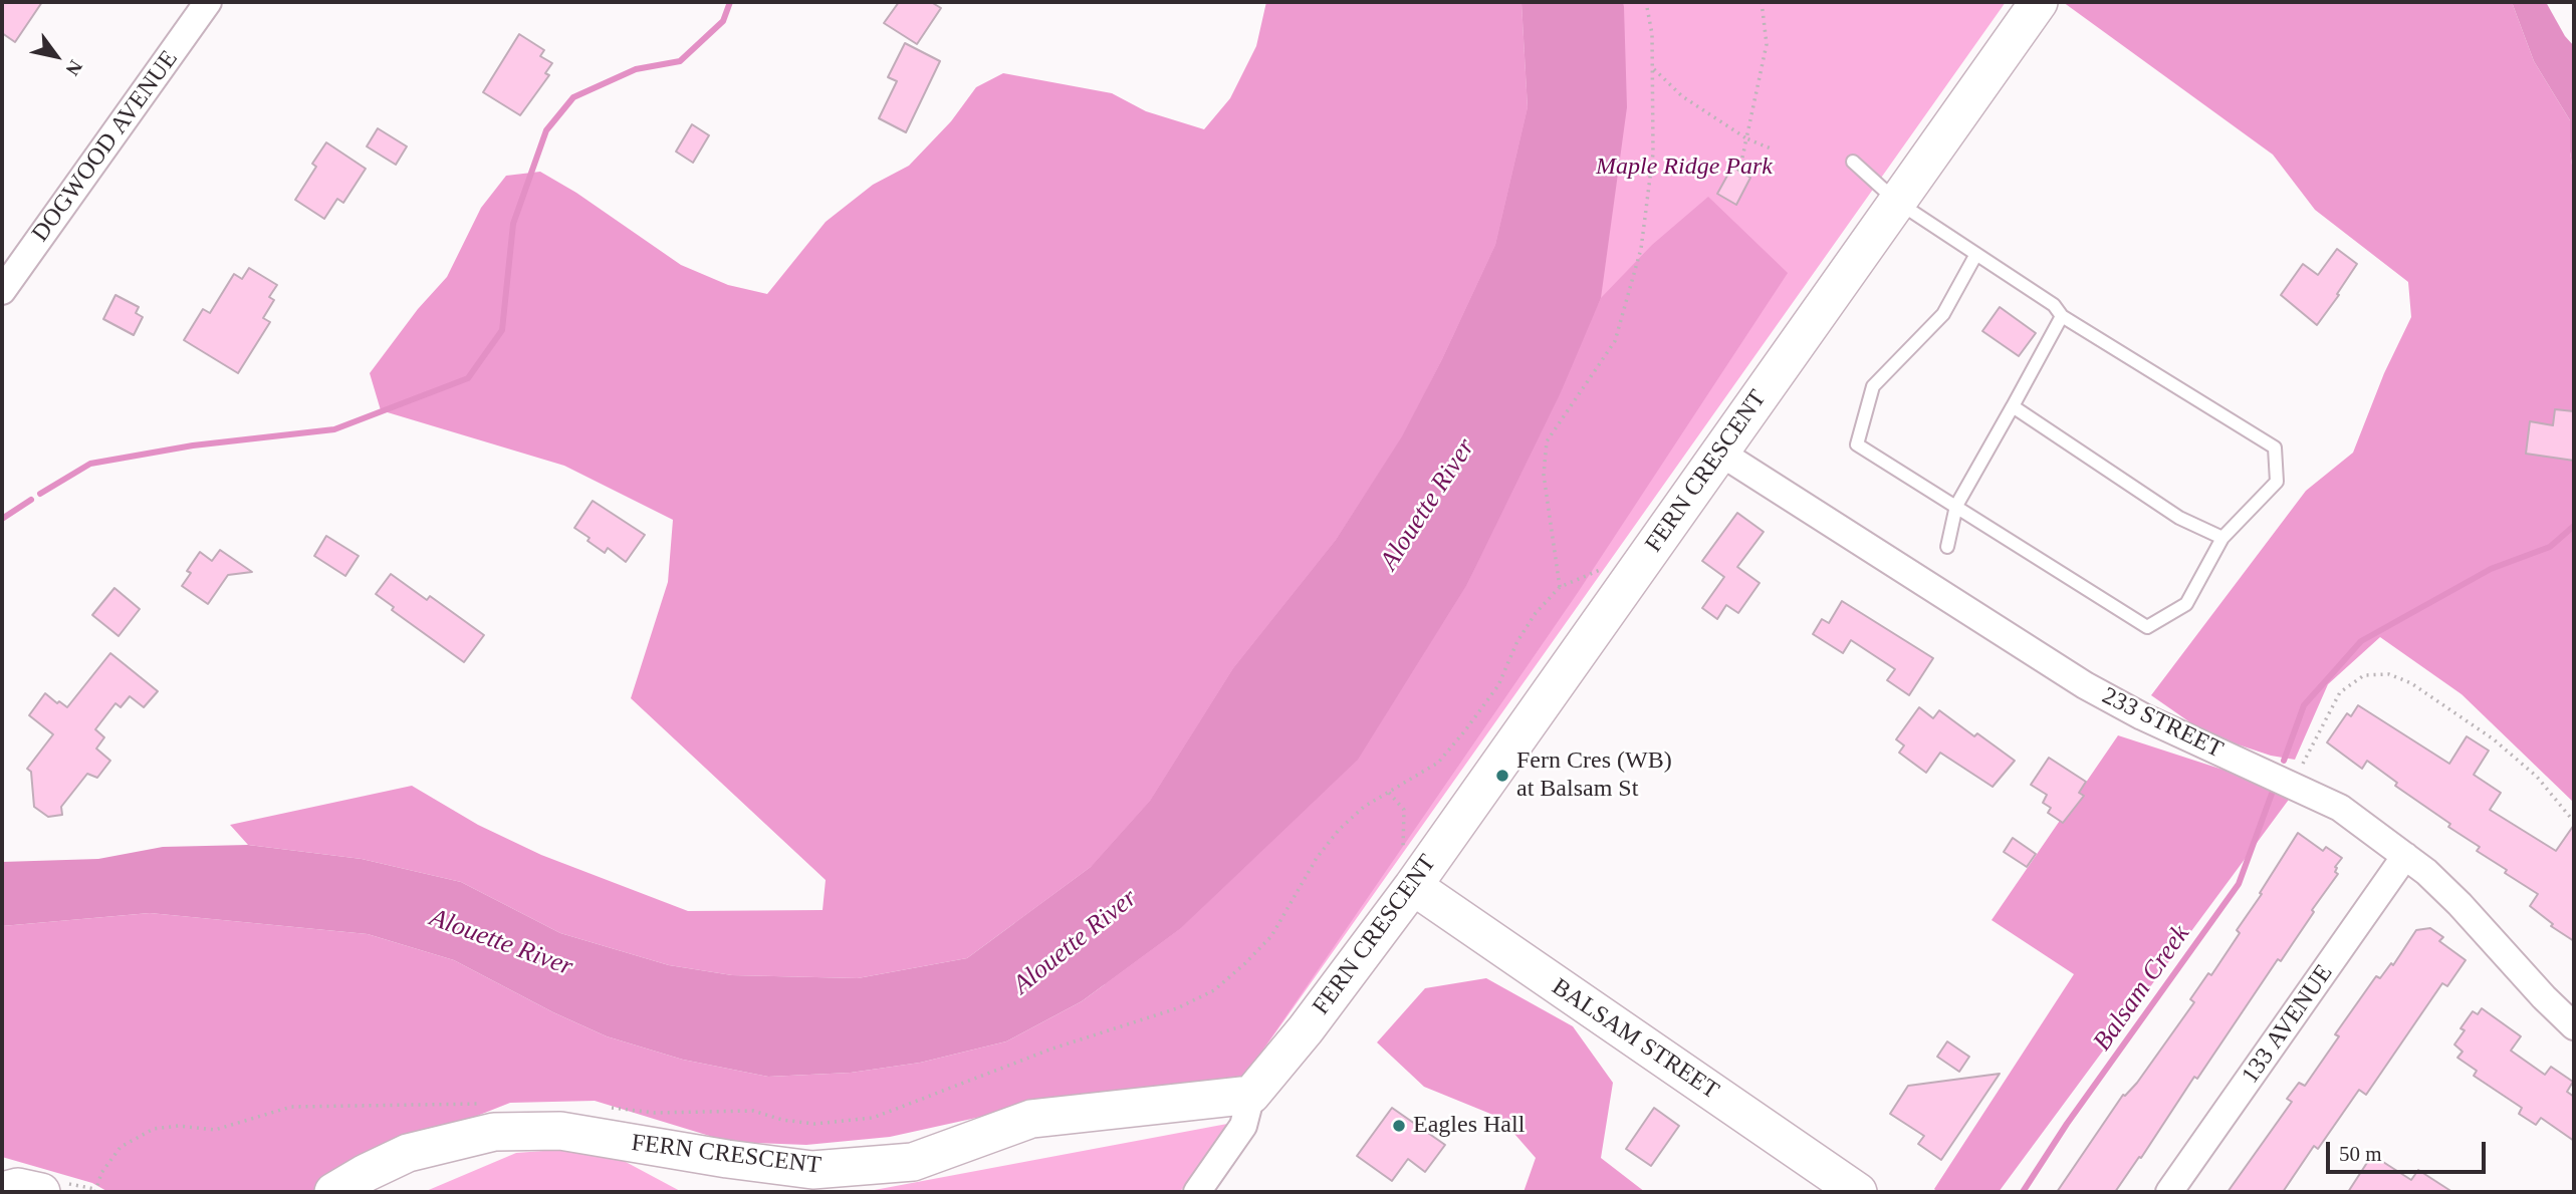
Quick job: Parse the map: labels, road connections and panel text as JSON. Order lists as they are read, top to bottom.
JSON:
{
  "streets": {
    "street": [
      "DOGWOOD AVENUE",
      "FERN CRESCENT",
      "233 STREET",
      "133 AVENUE",
      "BALSAM STREET"
    ]
  },
  "crossings": [
    ["FERN CRESCENT", "233 STREET"],
    ["FERN CRESCENT", "BALSAM STREET"],
    ["233 STREET", "133 AVENUE"]
  ],
  "water": ["Alouette River", "Balsam Creek"],
  "parks": ["Maple Ridge Park"],
  "places": ["Fern Cres (WB) at Balsam St", "Eagles Hall"],
  "scale_bar": "50 m",
  "north": "bottom right"
}
